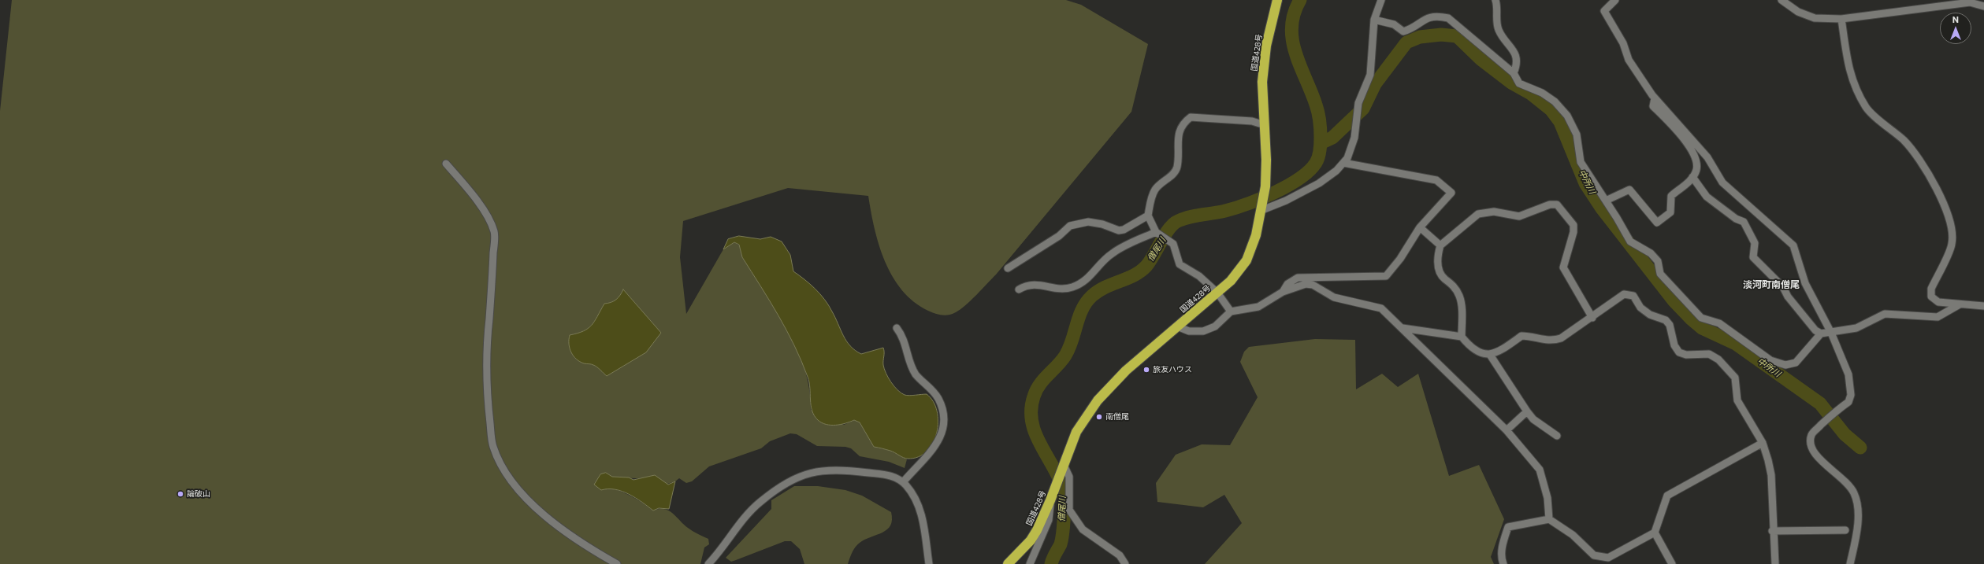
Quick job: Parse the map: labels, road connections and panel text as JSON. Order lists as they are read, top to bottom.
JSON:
{
  "streets": {
    "highway": ["国道428号"]
  },
  "districts": ["淡河町南僧尾"],
  "water": ["中所川", "僧尾川"],
  "places": ["旅友ハウス", "南僧尾", "論破山"],
  "north": "top"
}
